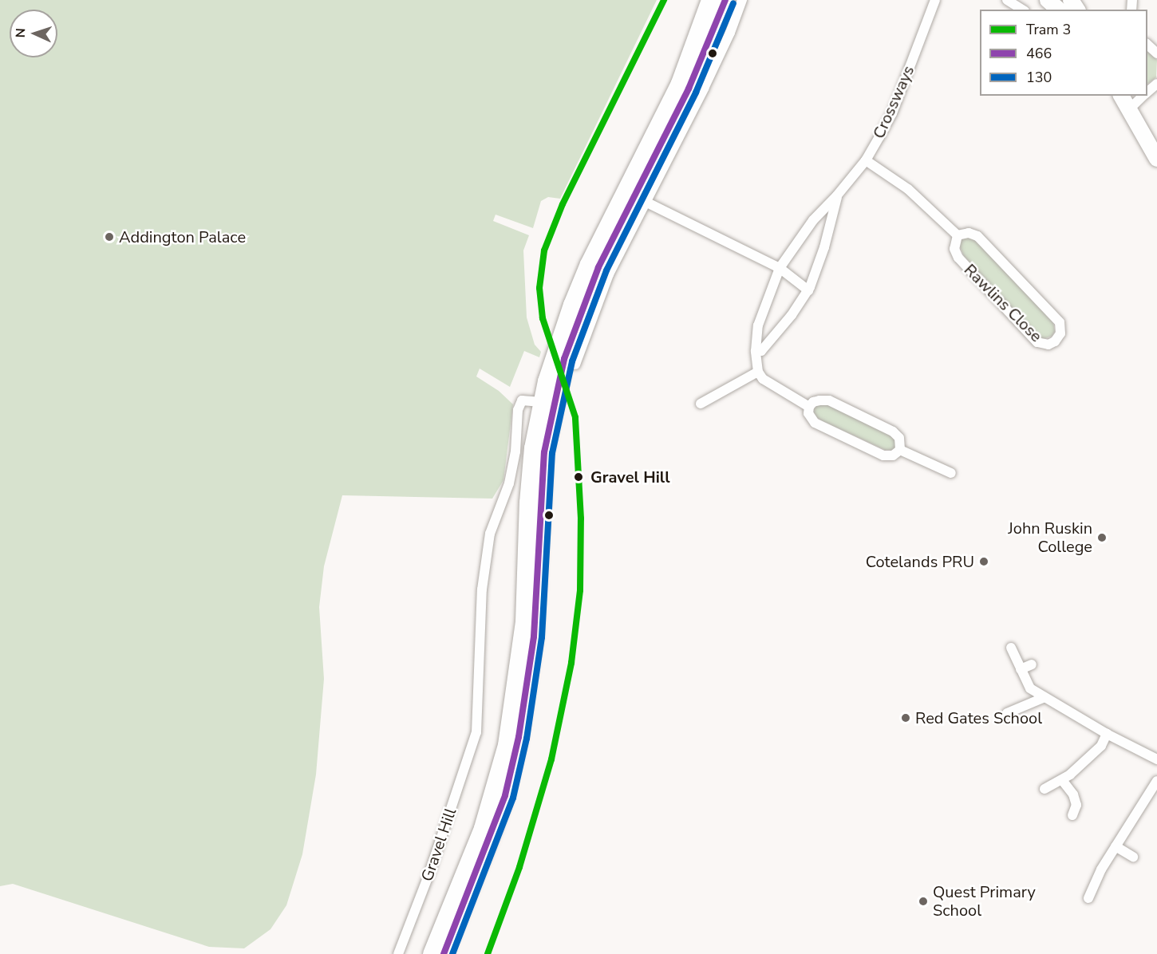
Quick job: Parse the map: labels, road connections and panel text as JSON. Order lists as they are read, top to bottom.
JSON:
{
  "streets": {
    "main road": ["Gravel Hill"],
    "street": ["Crossways", "Rawlins Close"]
  },
  "places": [
    "Addington Palace",
    "Gravel Hill",
    "John Ruskin College",
    "Cotelands PRU",
    "Red Gates School",
    "Quest Primary School"
  ],
  "lines": ["tram line 3", "transit line 466", "transit line 130"],
  "legend": ["Tram 3", "466", "130"],
  "north": "left"
}
